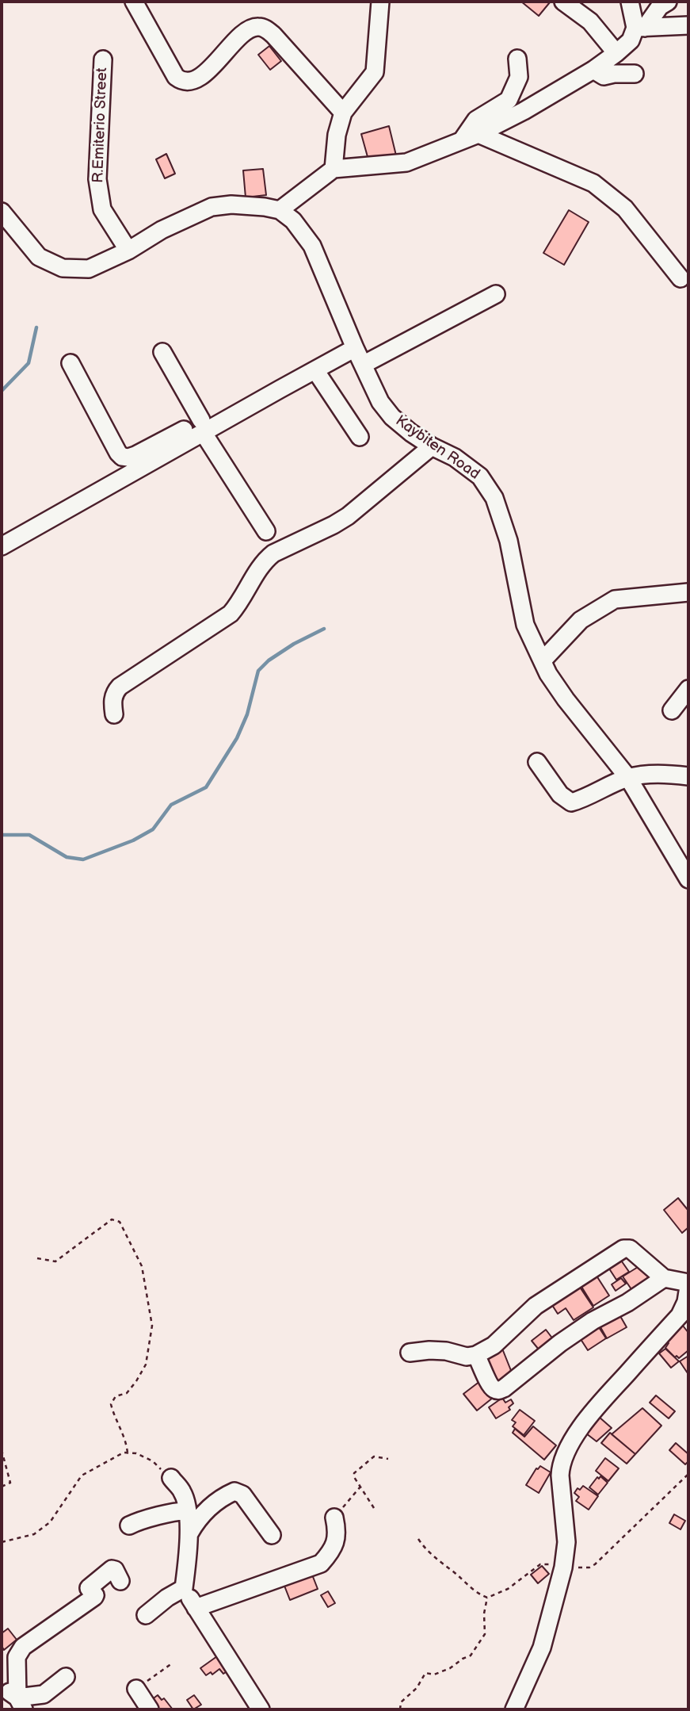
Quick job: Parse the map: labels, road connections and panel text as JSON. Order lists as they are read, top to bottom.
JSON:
{
  "streets": {
    "street": ["R.Emiterio Street", "Kaybiten Road"]
  }
}
